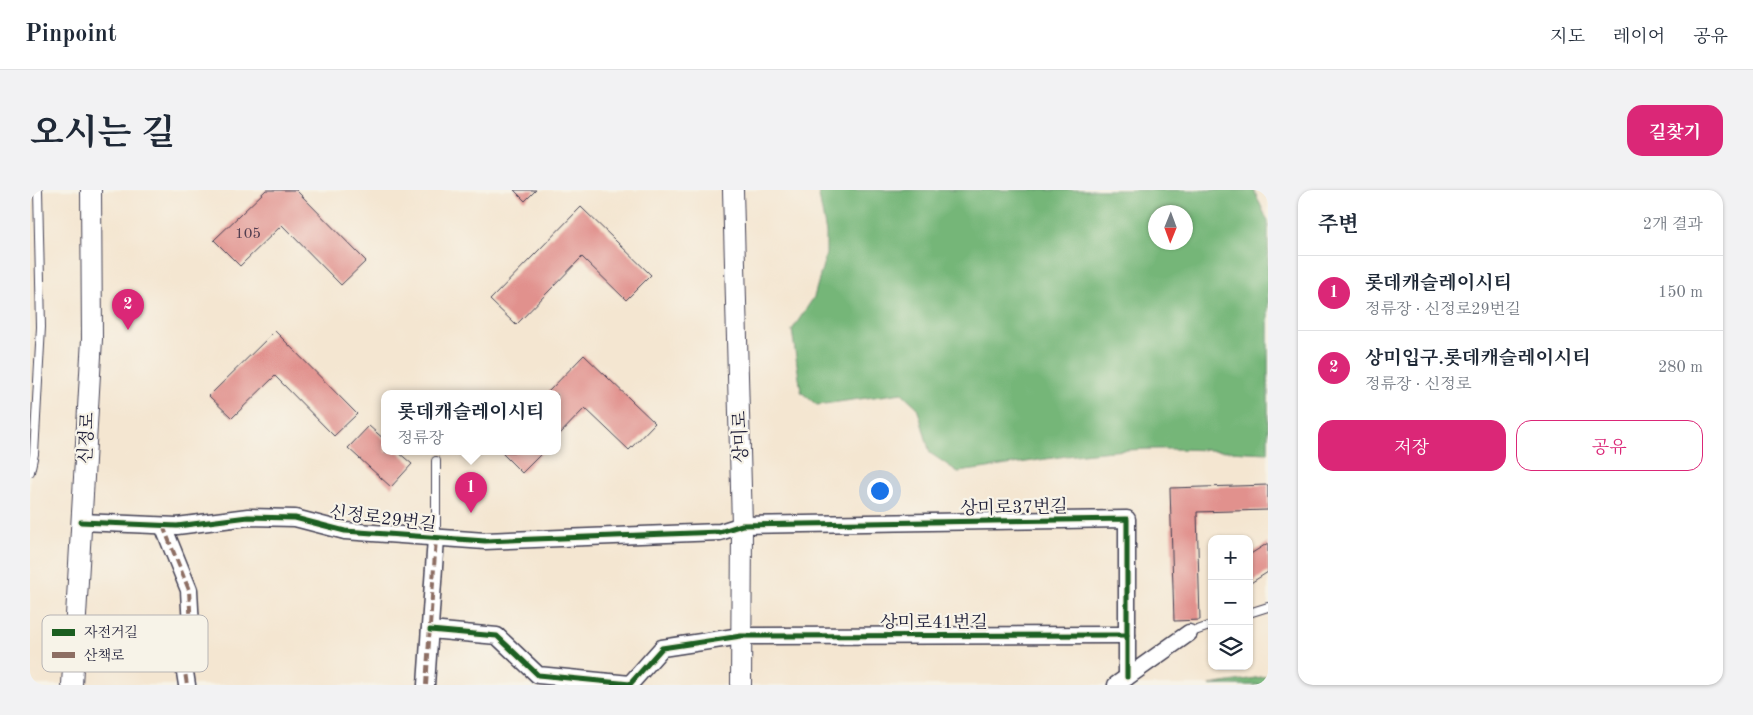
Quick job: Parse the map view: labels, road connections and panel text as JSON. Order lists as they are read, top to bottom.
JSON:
{
  "streets": {
    "street": [
      "상미로",
      "신정로",
      "상미로37번길",
      "신정로29번길",
      "상미로41번길"
    ]
  },
  "crossings": [
    ["상미로", "상미로37번길"],
    ["상미로", "신정로29번길"],
    ["상미로", "상미로41번길"],
    ["신정로", "신정로29번길"],
    ["상미로37번길", "신정로29번길"],
    ["상미로37번길", "상미로41번길"]
  ],
  "house_numbers": ["105"],
  "legend": ["자전거길", "산책로"],
  "north": "bottom",
  "page": {
    "header": "Pinpoint",
    "nav": ["지도", "레이어", "공유"],
    "title": "오시는 길",
    "buttons": [
      "길찾기",
      ["저장", "공유"]
    ],
    "heading": ["주변", "2개 결과"],
    "list": [
      {
        "mark": "1",
        "name": "롯데캐슬레이시티",
        "note": "정류장 · 신정로29번길",
        "value": "150 m"
      },
      {
        "mark": "2",
        "name": "상미입구.롯데캐슬레이시티",
        "note": "정류장 · 신정로",
        "value": "280 m"
      }
    ],
    "pins": ["2", "1"],
    "popup": ["롯데캐슬레이시티", "정류장"],
    "map_buttons": ["+", "−"]
  }
}
